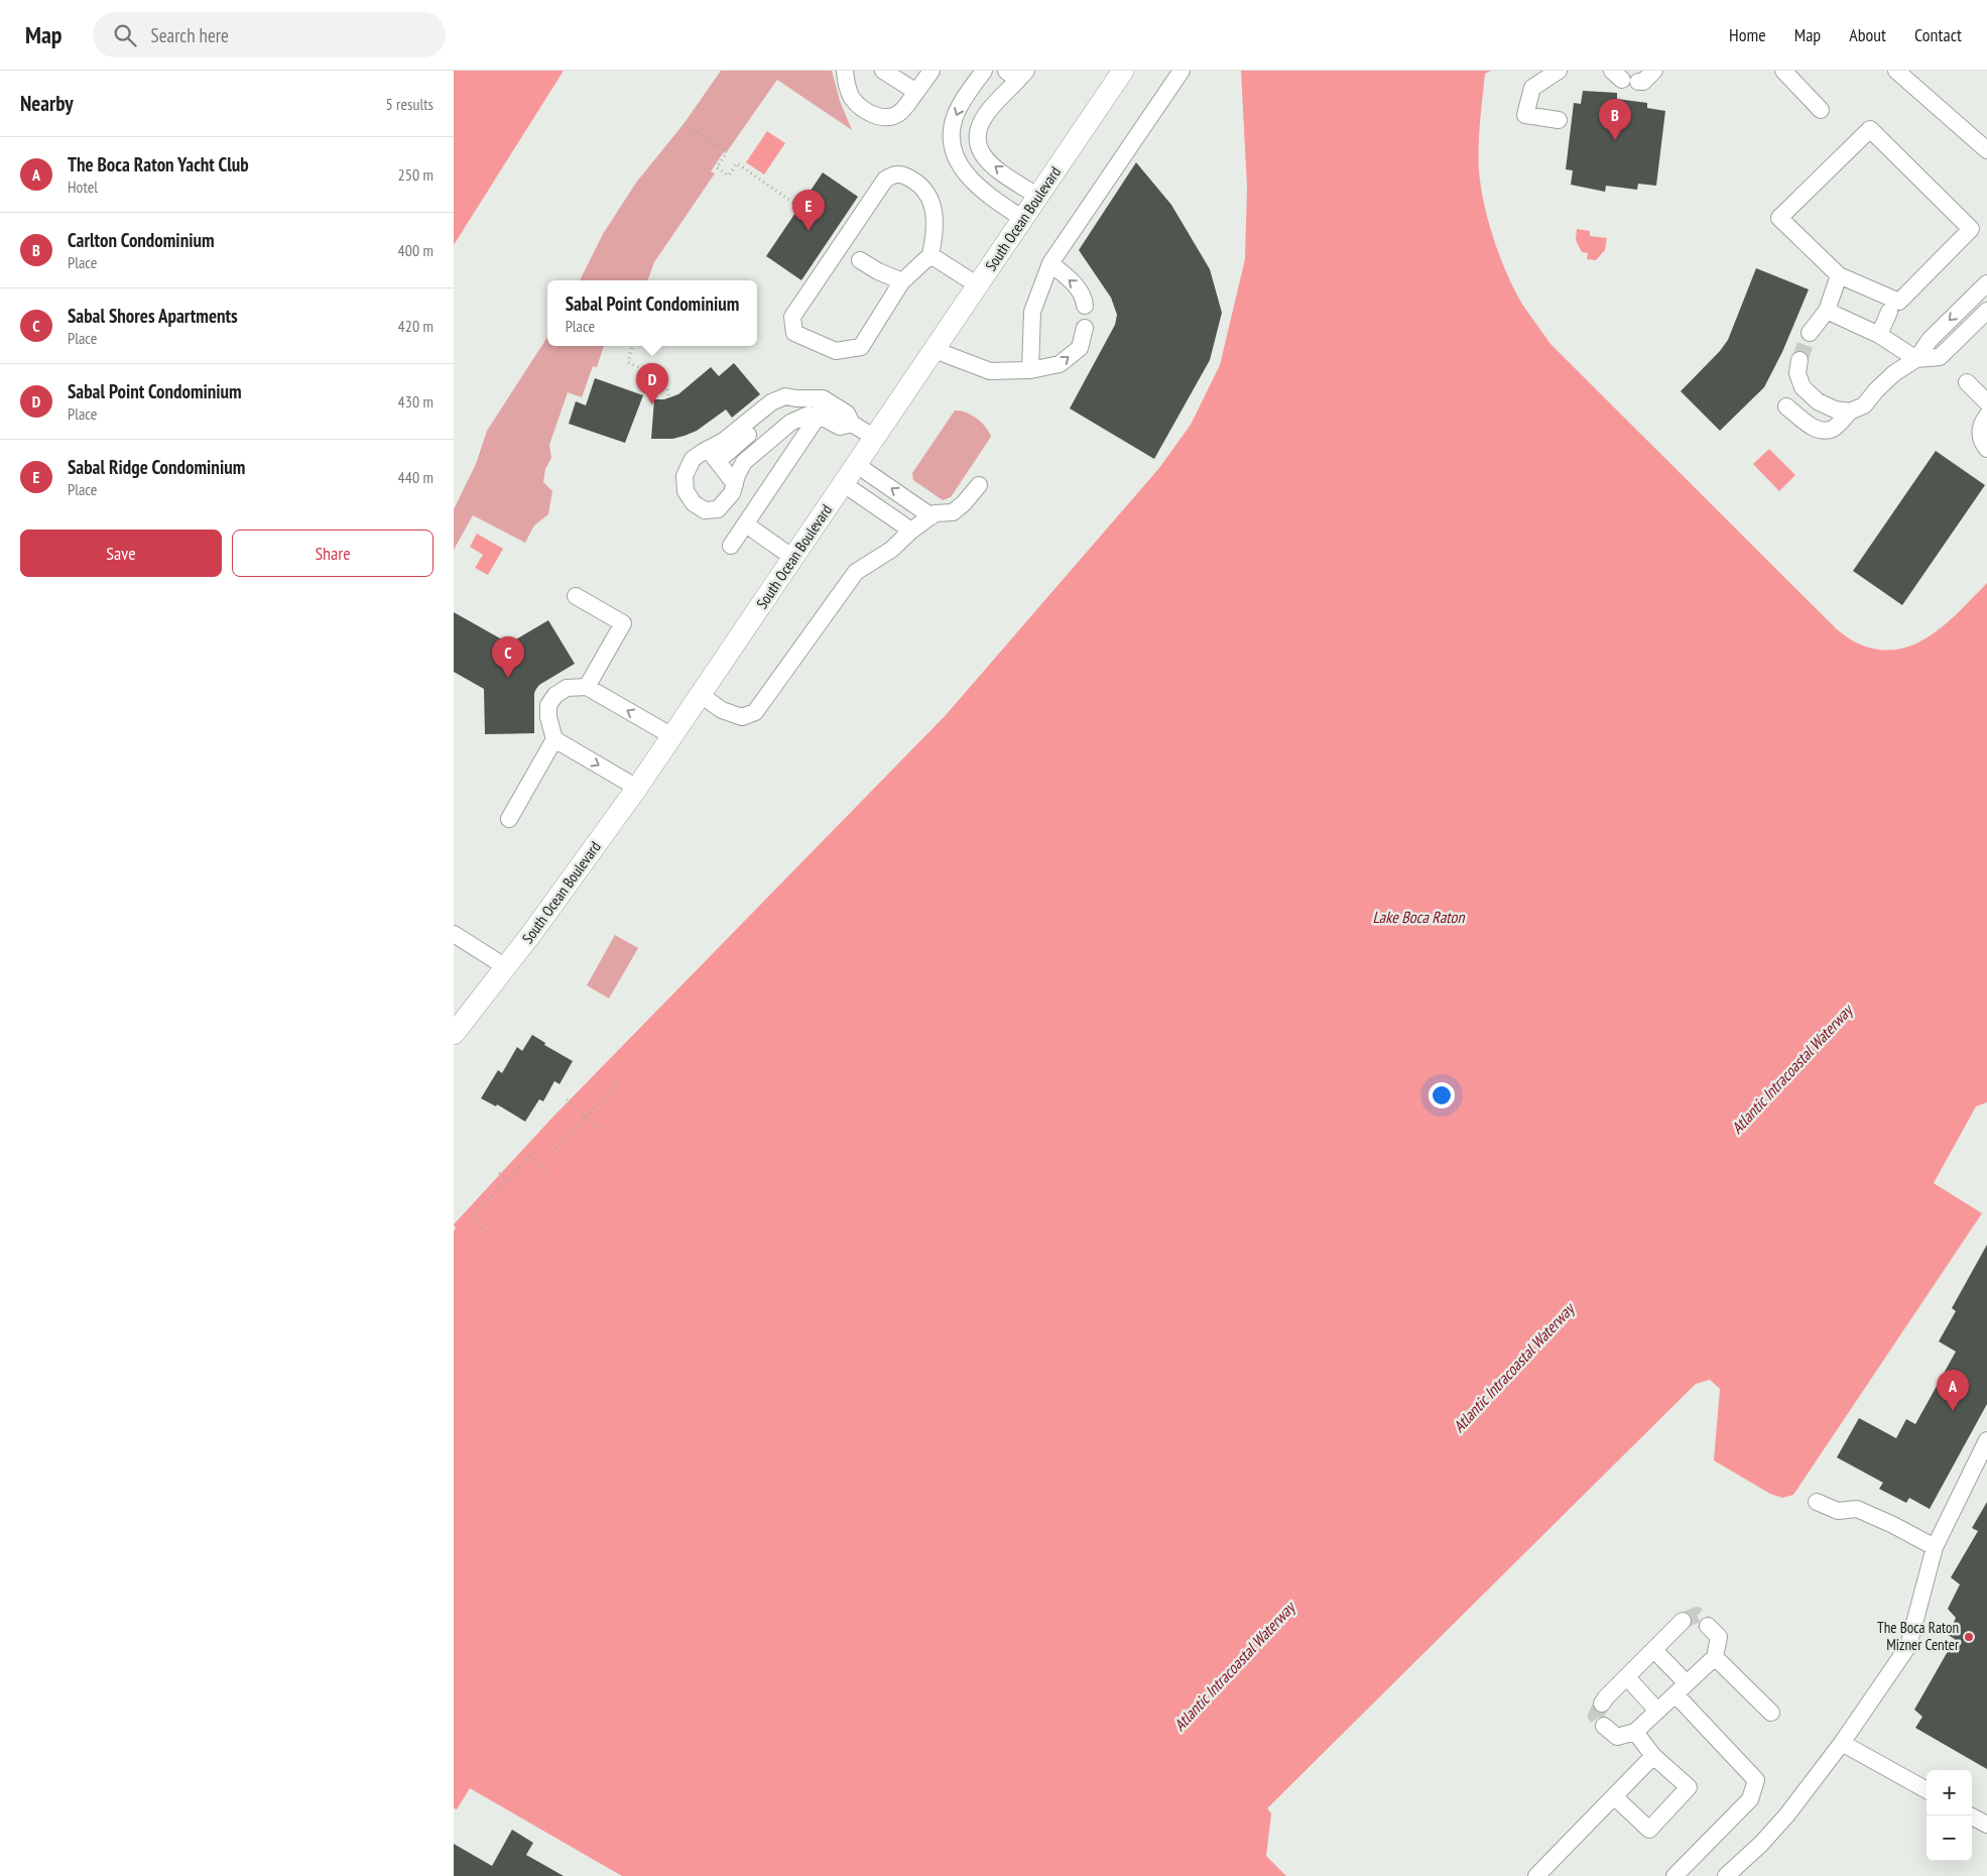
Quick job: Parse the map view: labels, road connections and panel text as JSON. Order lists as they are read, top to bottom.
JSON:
{
  "streets": {
    "main road": ["South Ocean Boulevard"]
  },
  "water": ["Lake Boca Raton", "Atlantic Intracoastal Waterway"],
  "places": ["The Boca Raton Mizner Center"],
  "page": {
    "header": "Map",
    "search": "Search here",
    "nav": [
      "Home",
      "Map",
      "About",
      "Contact"
    ],
    "heading": ["Nearby", "5 results"],
    "pins": [
      "B",
      "E",
      "D",
      "C",
      "A"
    ],
    "list": [
      {
        "mark": "A",
        "name": "The Boca Raton Yacht Club",
        "note": "Hotel",
        "value": "250 m"
      },
      {
        "mark": "B",
        "name": "Carlton Condominium",
        "note": "Place",
        "value": "400 m"
      },
      {
        "mark": "C",
        "name": "Sabal Shores Apartments",
        "note": "Place",
        "value": "420 m"
      },
      {
        "mark": "D",
        "name": "Sabal Point Condominium",
        "note": "Place",
        "value": "430 m"
      },
      {
        "mark": "E",
        "name": "Sabal Ridge Condominium",
        "note": "Place",
        "value": "440 m"
      }
    ],
    "popup": ["Sabal Point Condominium", "Place"],
    "buttons": ["Save", "Share"],
    "map_buttons": ["+", "−"]
  }
}
